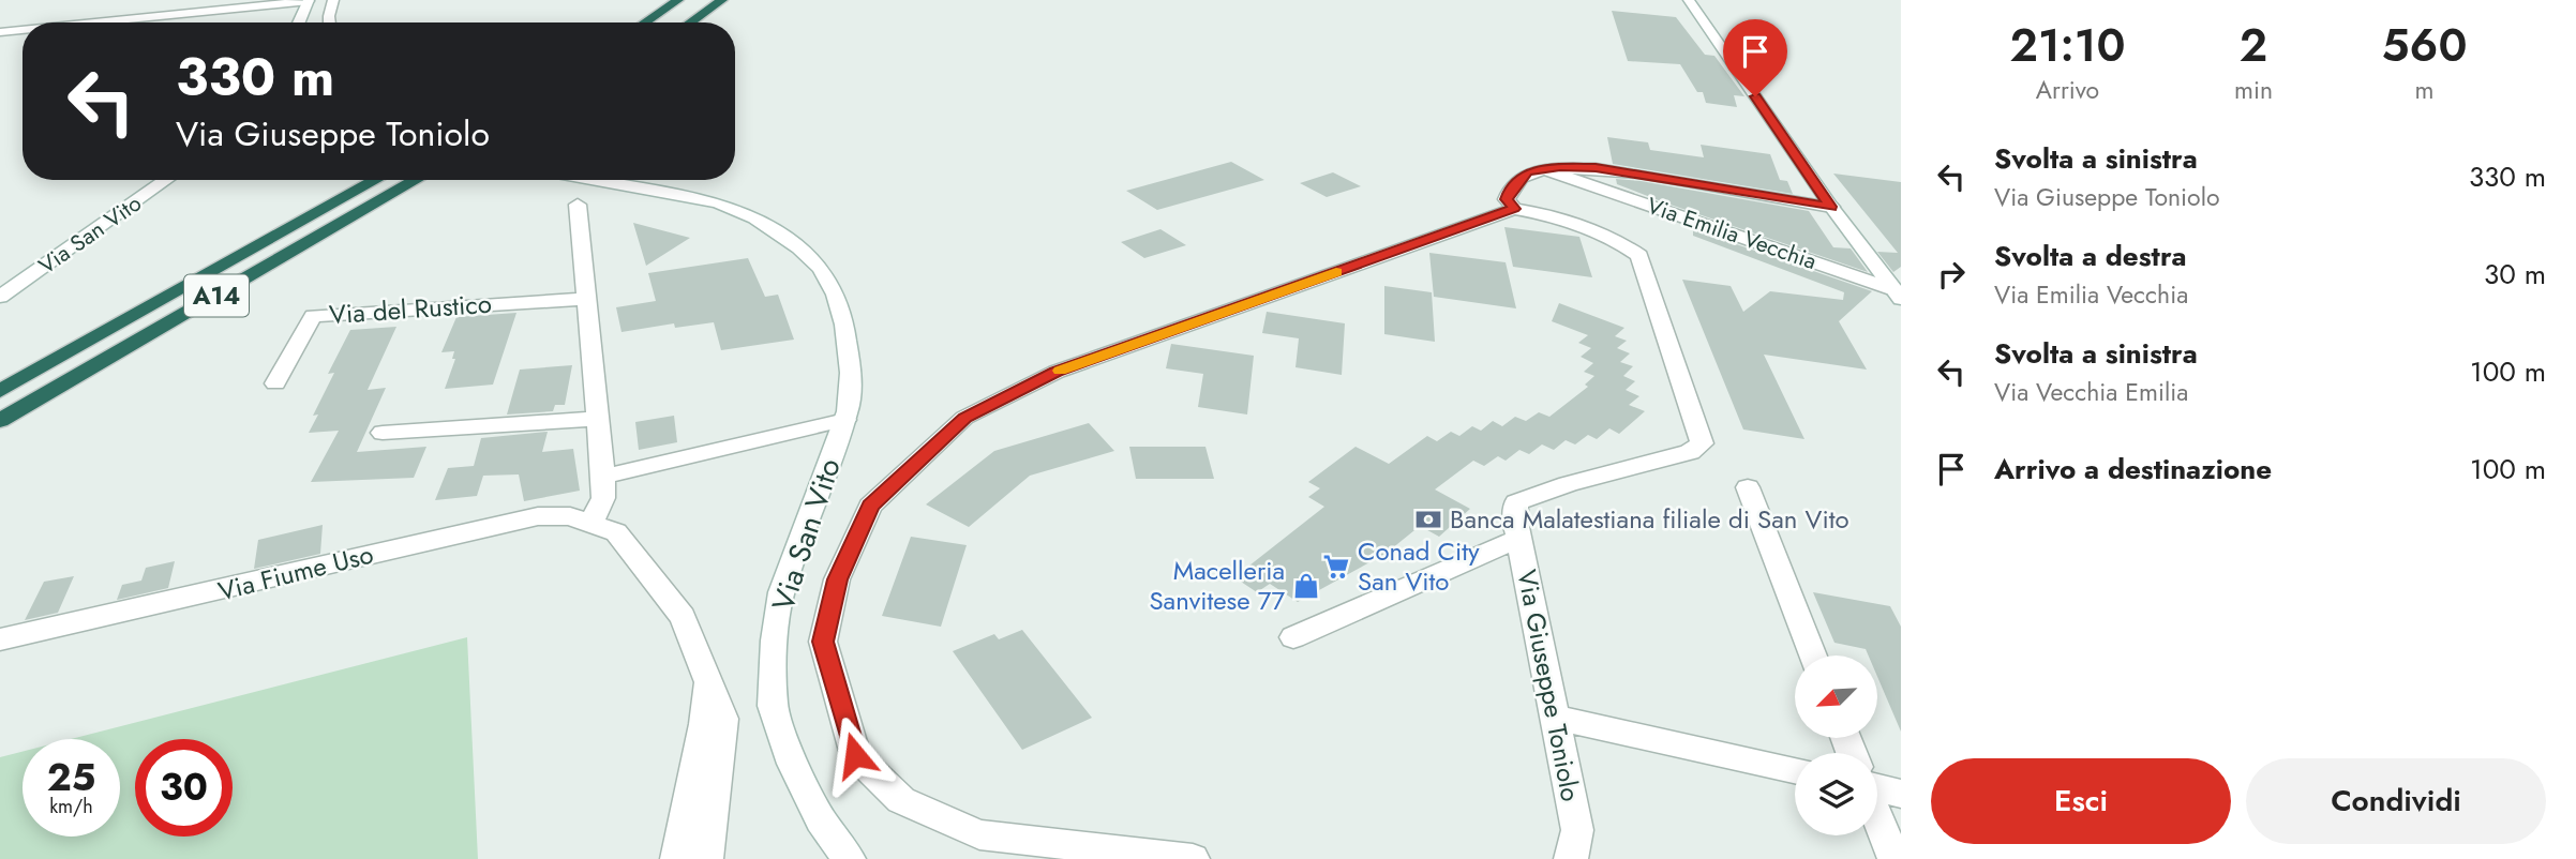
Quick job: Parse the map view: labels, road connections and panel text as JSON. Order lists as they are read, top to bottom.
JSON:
{
  "streets": {
    "highway": ["A14"],
    "street": [
      "Via Emilia Vecchia",
      "Via San Vito",
      "Via del Rustico",
      "Via Fiume Uso",
      "Via Giuseppe Toniolo"
    ]
  },
  "places": {
    "bank": ["Banca Malatestiana filiale di San Vito"],
    "supermarket": ["Conad City San Vito"],
    "shop": ["Macelleria Sanvitese 77"]
  },
  "north": "bottom left",
  "page": {
    "eta": [
      "21:10",
      "Arrivo",
      "2",
      "min",
      "560",
      "m"
    ],
    "turn": ["330 m", "Via Giuseppe Toniolo"],
    "list": [
      {
        "name": "Svolta a sinistra",
        "note": "Via Giuseppe Toniolo",
        "value": "330 m"
      },
      {
        "name": "Svolta a destra",
        "note": "Via Emilia Vecchia",
        "value": "30 m"
      },
      {
        "name": "Svolta a sinistra",
        "note": "Via Vecchia Emilia",
        "value": "100 m"
      },
      {
        "name": "Arrivo a destinazione",
        "value": "100 m"
      }
    ],
    "speed": "25 km/h",
    "limit": "30",
    "buttons": ["Esci", "Condividi"]
  }
}
